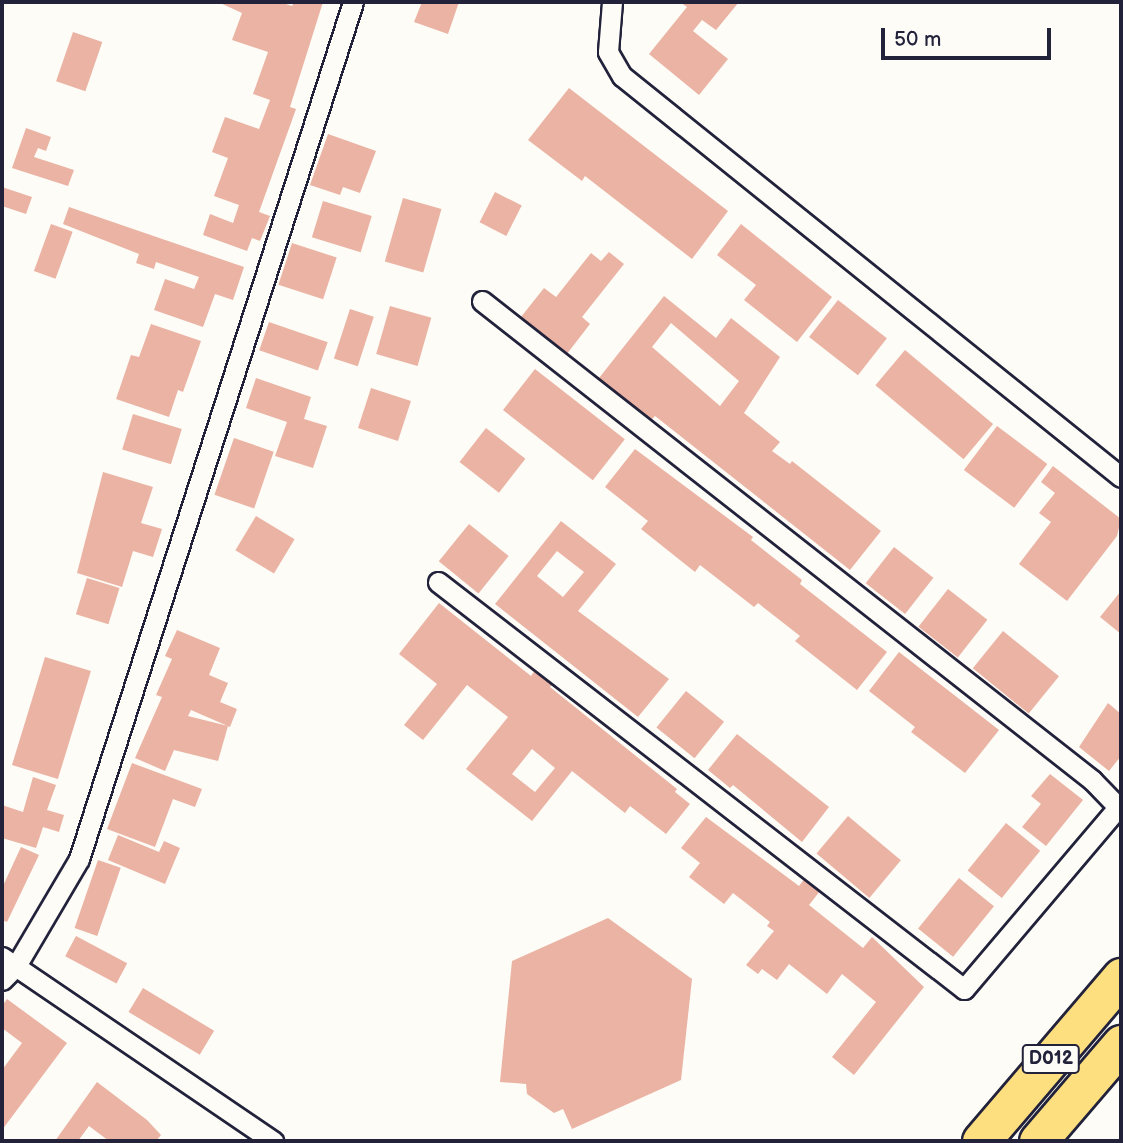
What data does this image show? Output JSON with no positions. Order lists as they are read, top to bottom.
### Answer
{
  "streets": {
    "highway": ["D012"]
  },
  "scale_bar": "50 m"
}
